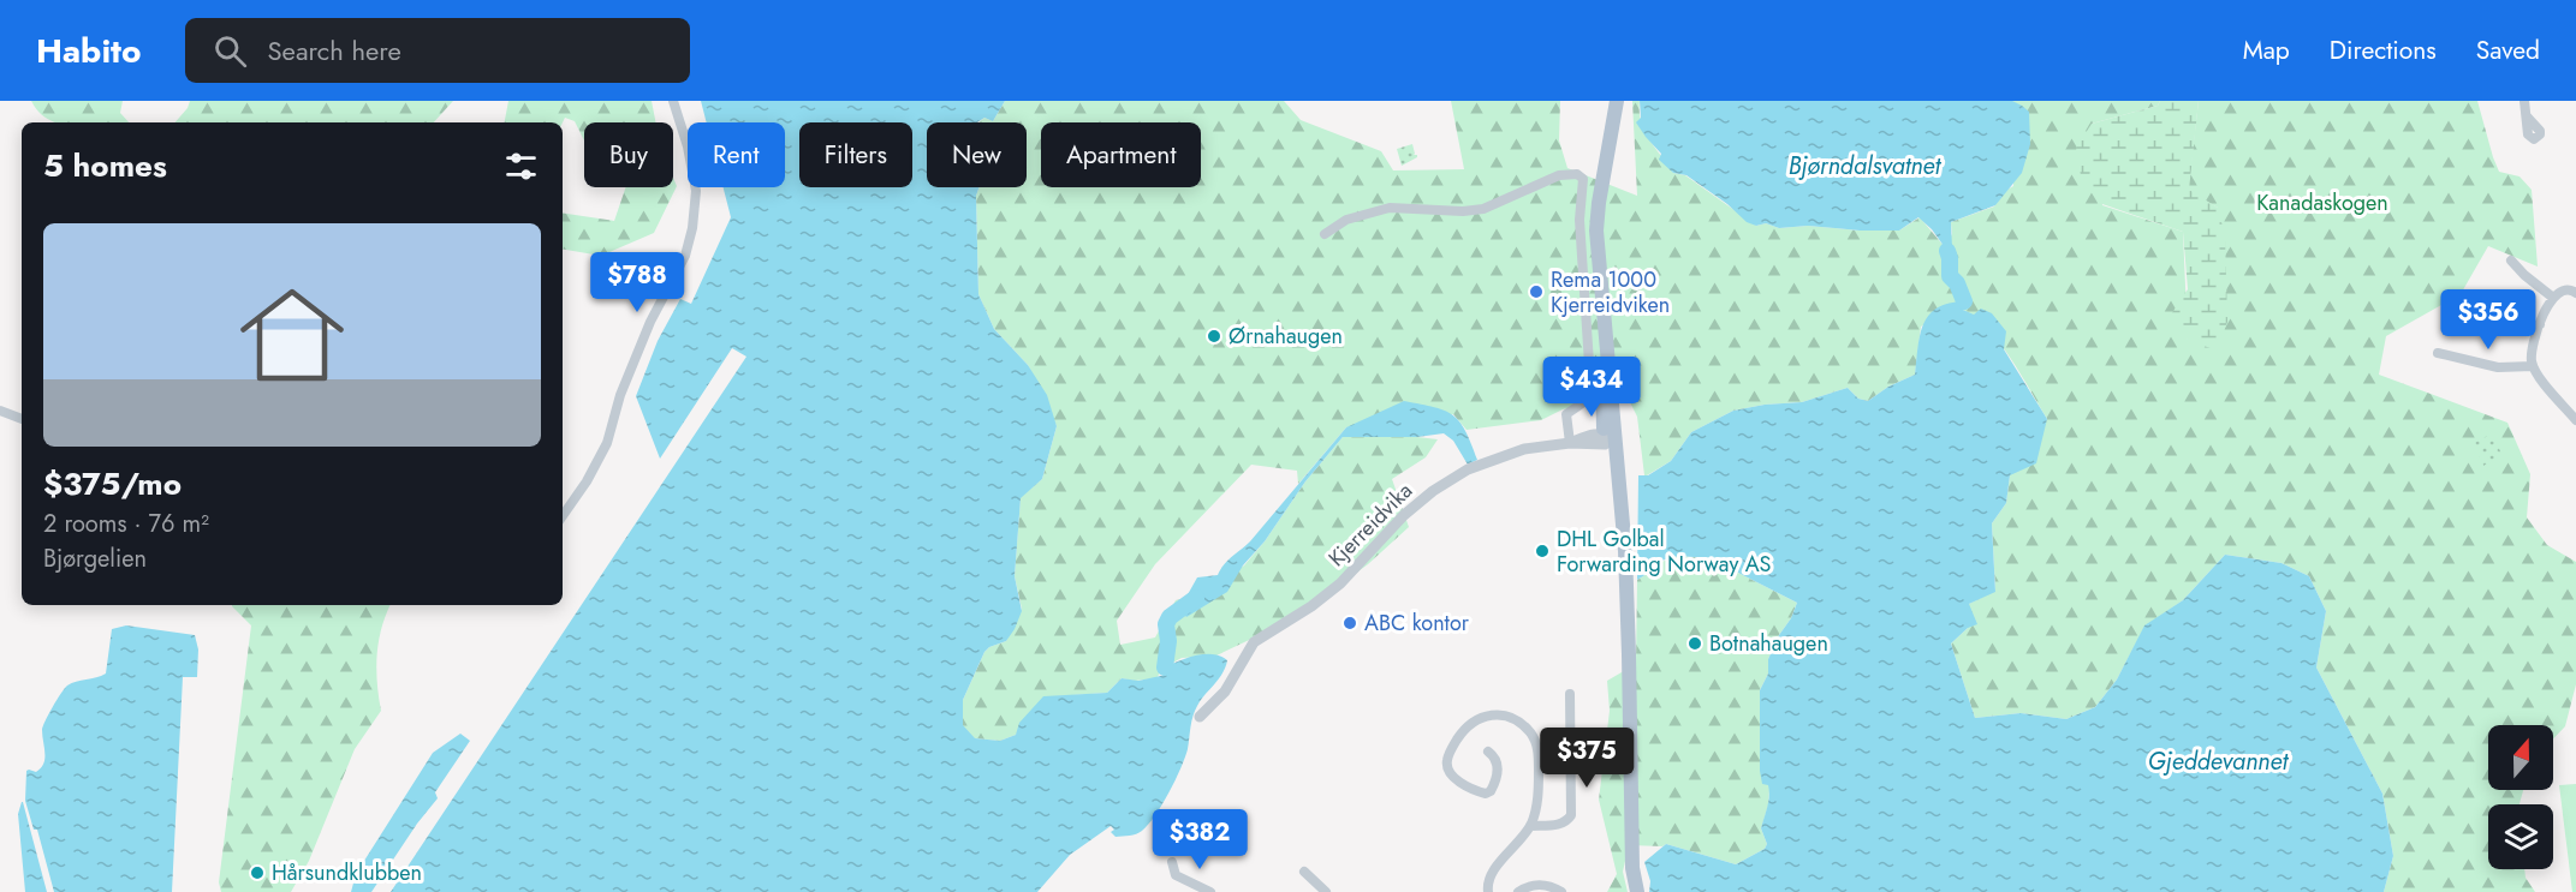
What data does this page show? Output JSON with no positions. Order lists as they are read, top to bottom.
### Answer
{
  "streets": {
    "street": ["Kjerreidvika"]
  },
  "water": ["Bjørndalsvatnet", "Gjeddevannet"],
  "parks": ["Kanadaskogen"],
  "places": [
    "Rema 1000 Kjerreidviken",
    "Ørnahaugen",
    "DHL Golbal Forwarding Norway AS",
    "ABC kontor",
    "Botnahaugen",
    "Hårsundklubben"
  ],
  "north": "top",
  "page": {
    "header": "Habito",
    "search": "Search here",
    "nav": ["Map", "Directions", "Saved"],
    "chip": [
      "Buy",
      "Rent",
      "Filters",
      "New",
      "Apartment"
    ],
    "heading": "5 homes",
    "list": [
      {
        "name": "$375/mo",
        "note": "2 rooms · 76 m² · Bjørgelien"
      }
    ],
    "price": [
      "$788",
      "$356",
      "$434",
      "$375",
      "$382"
    ]
  }
}
